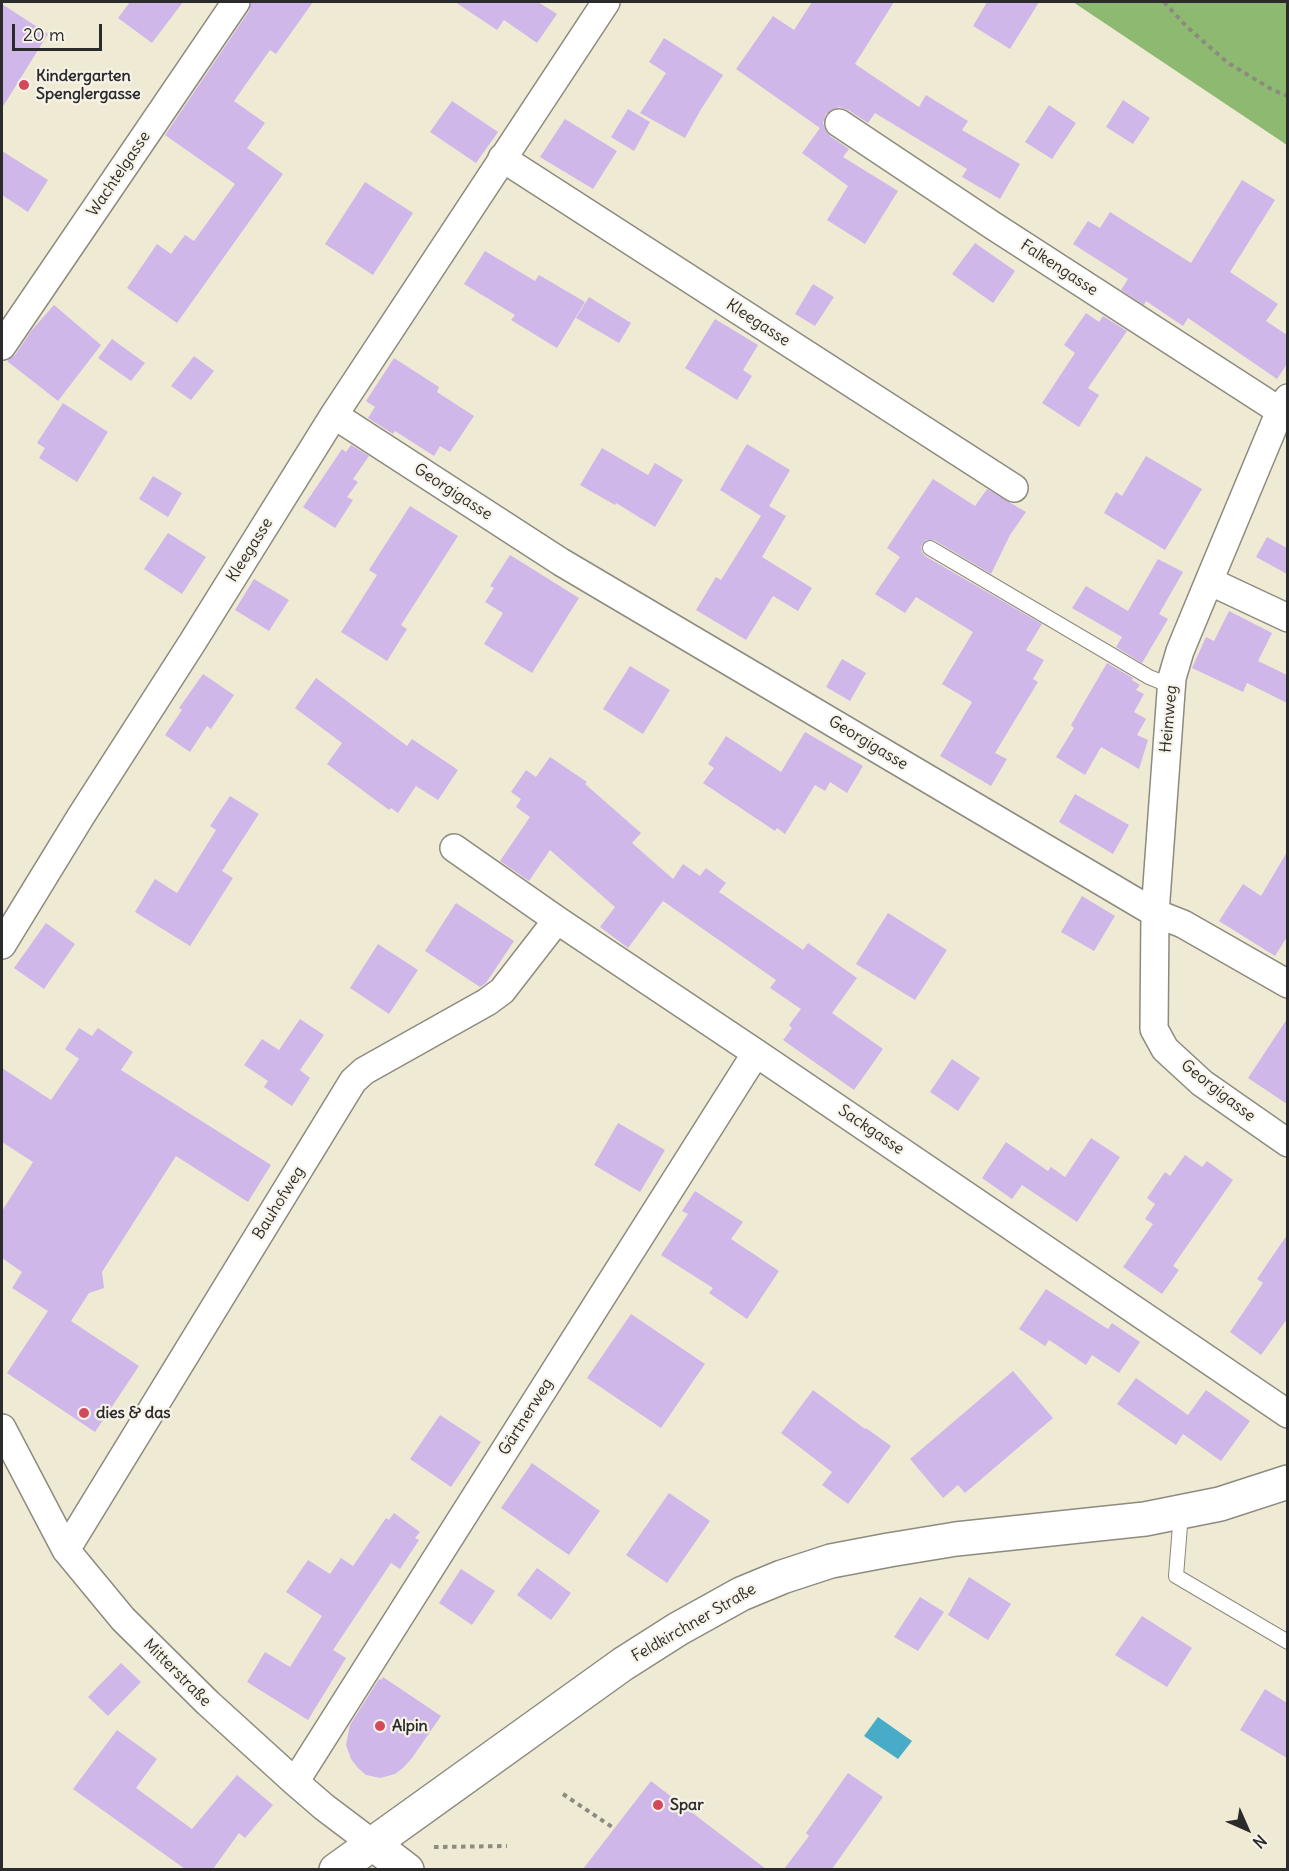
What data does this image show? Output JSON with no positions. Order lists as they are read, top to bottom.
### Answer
{
  "streets": {
    "street": [
      "Wachtelgasse",
      "Falkengasse",
      "Kleegasse",
      "Georgigasse",
      "Heimweg",
      "Sackgasse",
      "Bauhofweg",
      "Gärtnerweg",
      "Feldkirchner Straße",
      "Mitterstraße"
    ]
  },
  "crossings": [
    ["Falkengasse", "Heimweg"],
    ["Kleegasse", "Georgigasse"],
    ["Georgigasse", "Heimweg"],
    ["Sackgasse", "Bauhofweg"],
    ["Sackgasse", "Gärtnerweg"],
    ["Bauhofweg", "Mitterstraße"],
    ["Gärtnerweg", "Mitterstraße"],
    ["Feldkirchner Straße", "Mitterstraße"]
  ],
  "places": [
    "Kindergarten Spenglergasse",
    "dies & das",
    "Alpin",
    "Spar"
  ],
  "scale_bar": "20 m",
  "north": "bottom right"
}
